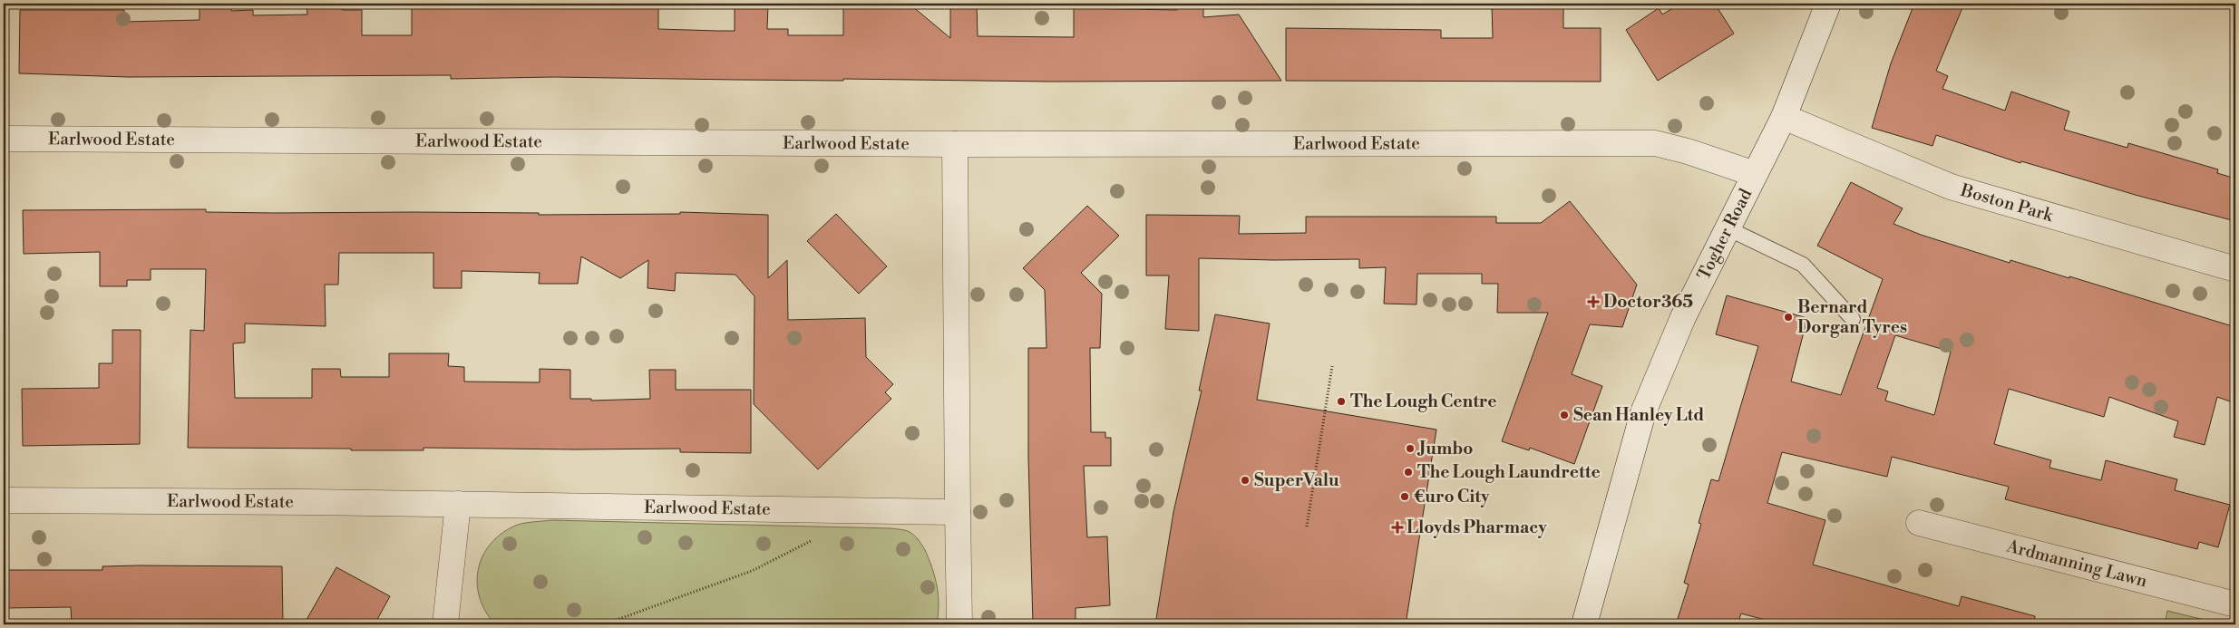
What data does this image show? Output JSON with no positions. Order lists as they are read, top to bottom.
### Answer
{
  "streets": {
    "street": [
      "Earlwood Estate",
      "Boston Park",
      "Togher Road",
      "Ardmanning Lawn"
    ]
  },
  "crossings": [
    ["Earlwood Estate", "Togher Road"],
    ["Boston Park", "Togher Road"]
  ],
  "places": {
    "health": ["Doctor365", "Lloyds Pharmacy"],
    "other": [
      "Bernard Dorgan Tyres",
      "The Lough Centre",
      "Sean Hanley Ltd",
      "Jumbo",
      "The Lough Laundrette",
      "SuperValu",
      "€uro City"
    ]
  }
}
